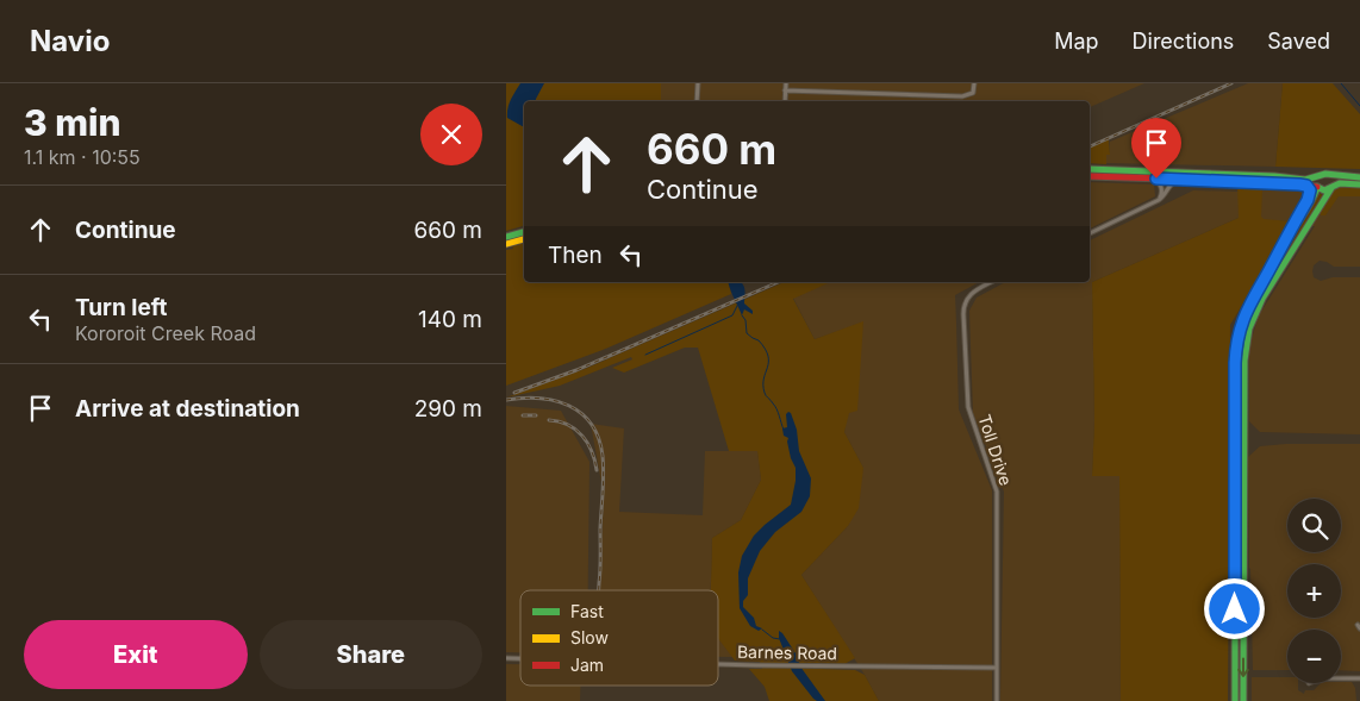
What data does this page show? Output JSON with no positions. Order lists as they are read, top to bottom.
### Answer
{
  "streets": {
    "street": ["Toll Drive", "Barnes Road"]
  },
  "crossings": [
    ["Toll Drive", "Barnes Road"]
  ],
  "legend": ["Fast", "Slow", "Jam"],
  "page": {
    "header": "Navio",
    "nav": ["Map", "Directions", "Saved"],
    "heading": ["3 min", "1.1 km · 10:55"],
    "turn": ["660 m", "Continue"],
    "list": [
      {
        "name": "Continue",
        "value": "660 m"
      },
      {
        "name": "Turn left",
        "note": "Kororoit Creek Road",
        "value": "140 m"
      },
      {
        "name": "Arrive at destination",
        "value": "290 m"
      }
    ],
    "then": "Then",
    "map_buttons": ["+", "−"],
    "buttons": ["Exit", "Share"]
  }
}
